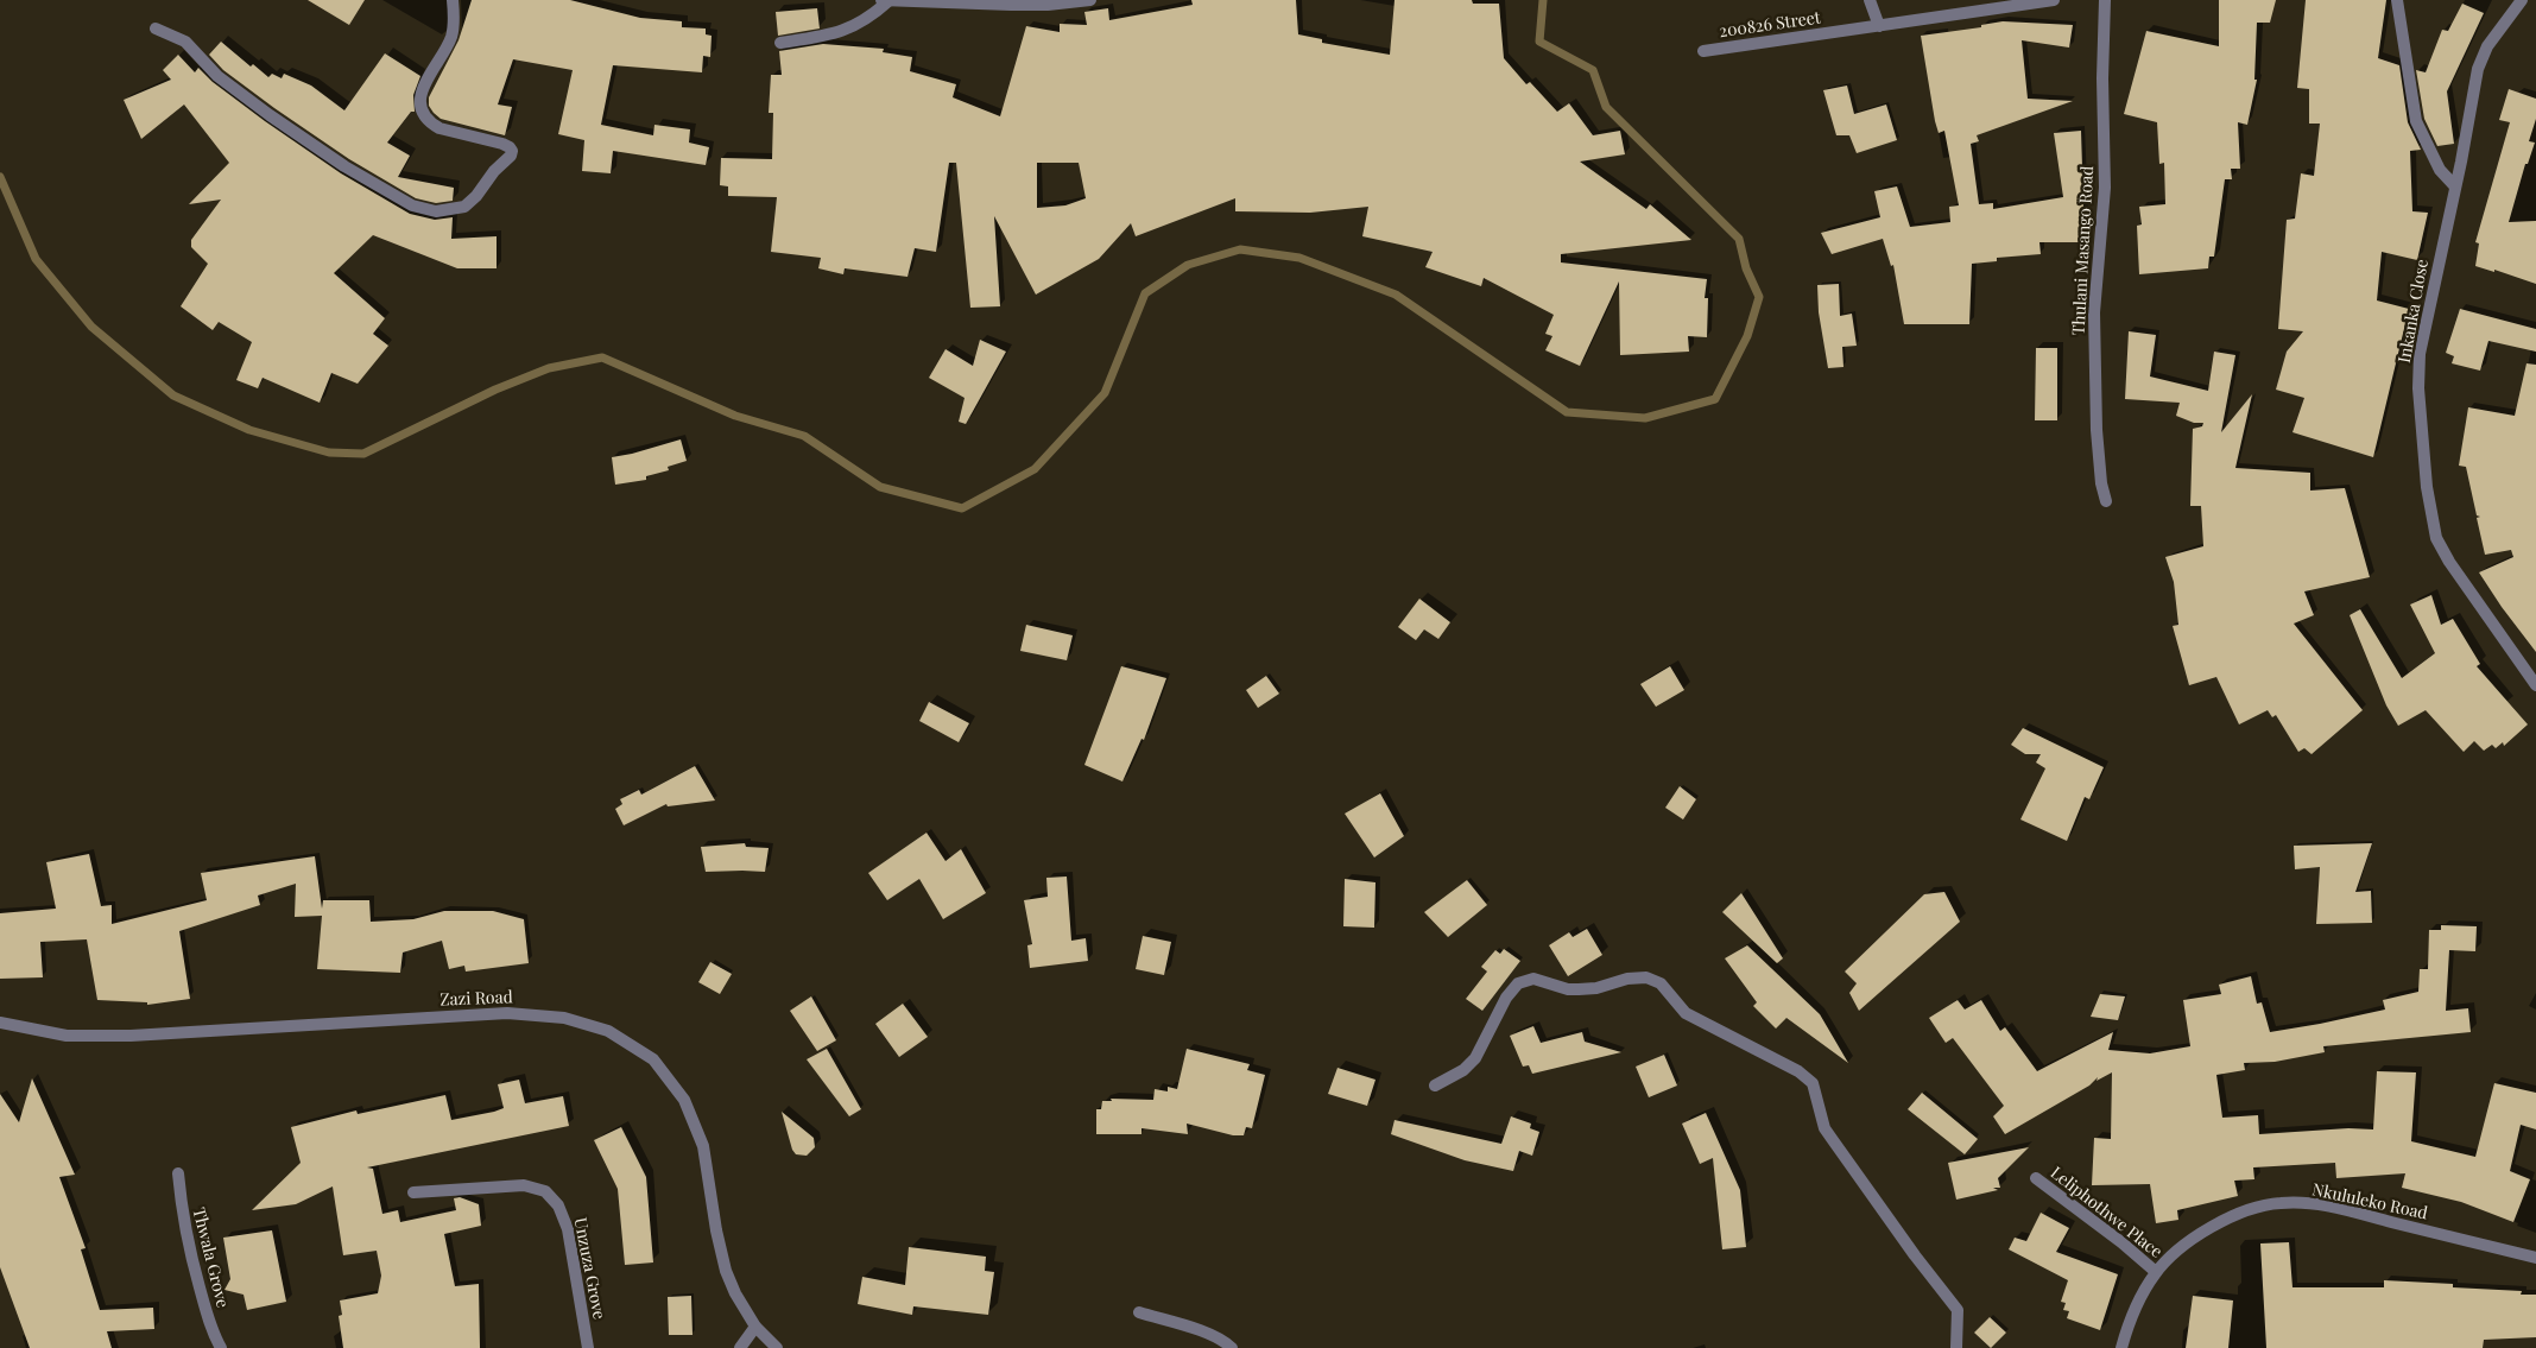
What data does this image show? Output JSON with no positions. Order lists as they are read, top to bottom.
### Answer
{
  "streets": {
    "street": [
      "200826 Street",
      "Thulani Masango Road",
      "Inkanka Close",
      "Zazi Road",
      "Nkululeko Road",
      "Leliphothwe Place",
      "Thwala Grove",
      "Unzuza Grove"
    ]
  },
  "crossings": [
    ["Nkululeko Road", "Leliphothwe Place"]
  ]
}
